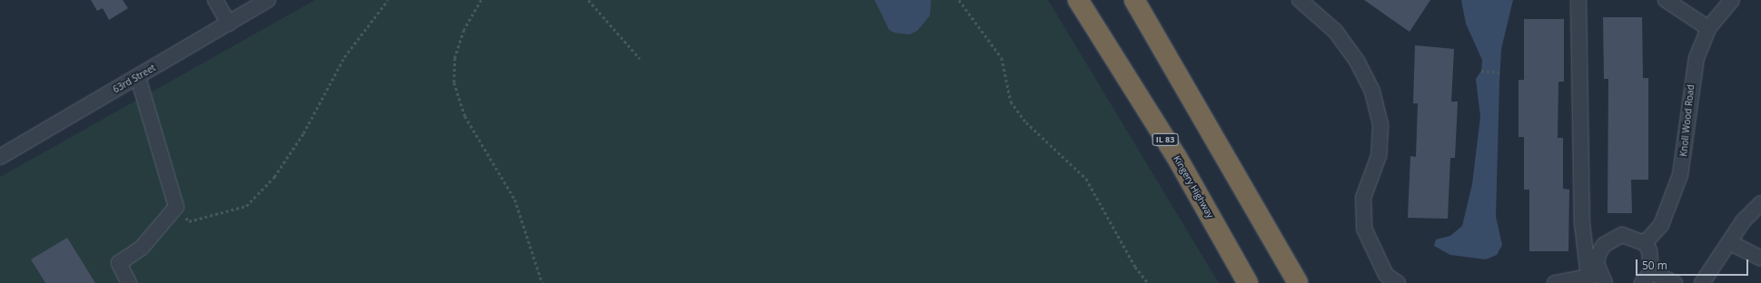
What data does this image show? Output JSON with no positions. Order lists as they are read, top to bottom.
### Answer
{
  "streets": {
    "highway": ["IL 83", "Kingery Highway"],
    "street": ["63rd Street", "Knoll Wood Road"]
  },
  "scale_bar": "50 m"
}
